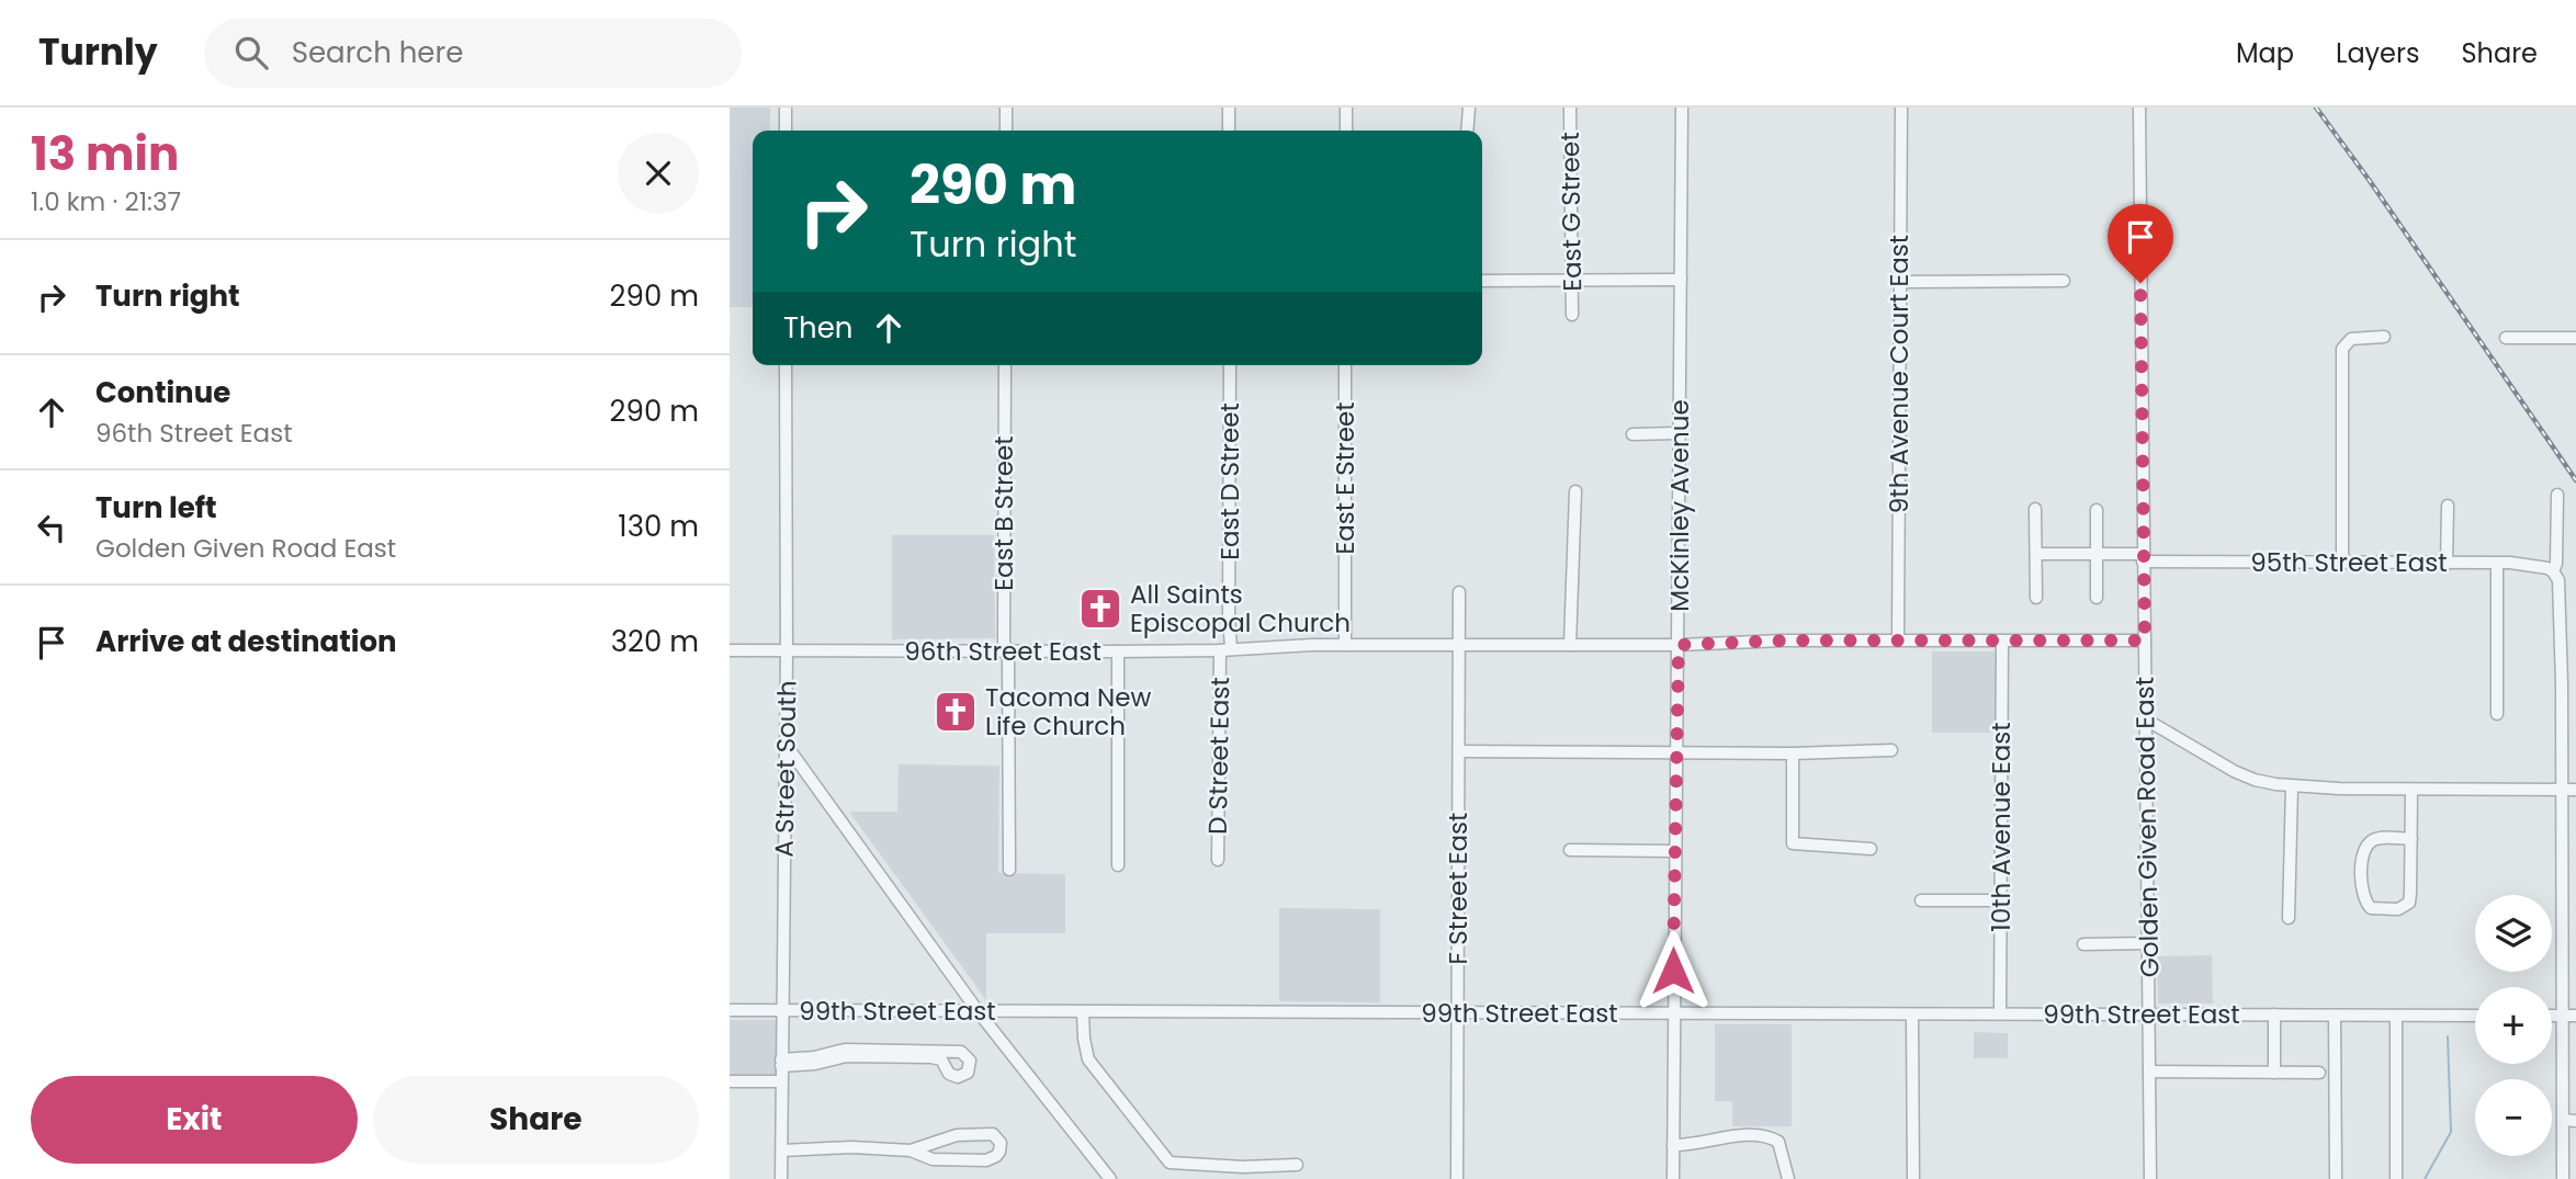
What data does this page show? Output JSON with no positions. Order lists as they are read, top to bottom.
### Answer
{
  "streets": {
    "street": [
      "East G Street",
      "9th Avenue Court East",
      "East E Street",
      "East D Street",
      "McKinley Avenue",
      "East B Street",
      "95th Street East",
      "96th Street East",
      "D Street East",
      "A Street South",
      "10th Avenue East",
      "Golden Given Road East",
      "F Street East",
      "99th Street East"
    ]
  },
  "crossings": [
    ["9th Avenue Court East", "96th Street East"],
    ["East E Street", "96th Street East"],
    ["East D Street", "96th Street East"],
    ["East D Street", "D Street East"],
    ["McKinley Avenue", "96th Street East"],
    ["McKinley Avenue", "99th Street East"],
    ["East B Street", "96th Street East"],
    ["95th Street East", "Golden Given Road East"],
    ["96th Street East", "D Street East"],
    ["96th Street East", "A Street South"],
    ["96th Street East", "10th Avenue East"],
    ["96th Street East", "F Street East"],
    ["A Street South", "99th Street East"],
    ["10th Avenue East", "99th Street East"],
    ["Golden Given Road East", "99th Street East"],
    ["F Street East", "99th Street East"]
  ],
  "places": {
    "church": ["All Saints Episcopal Church", "Tacoma New Life Church"]
  },
  "page": {
    "header": "Turnly",
    "search": "Search here",
    "nav": ["Map", "Layers", "Share"],
    "heading": ["13 min", "1.0 km · 21:37"],
    "turn": ["290 m", "Turn right"],
    "list": [
      {
        "name": "Turn right",
        "value": "290 m"
      },
      {
        "name": "Continue",
        "note": "96th Street East",
        "value": "290 m"
      },
      {
        "name": "Turn left",
        "note": "Golden Given Road East",
        "value": "130 m"
      },
      {
        "name": "Arrive at destination",
        "value": "320 m"
      }
    ],
    "then": "Then",
    "map_buttons": ["+", "−"],
    "buttons": ["Exit", "Share"]
  }
}
